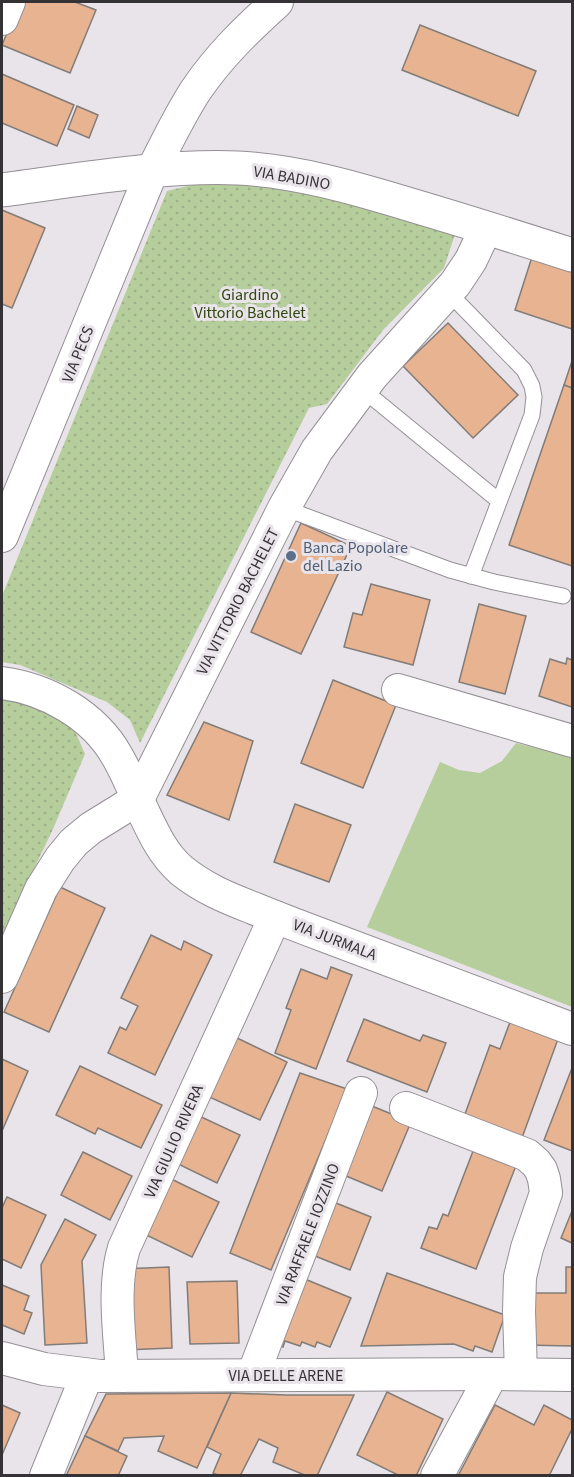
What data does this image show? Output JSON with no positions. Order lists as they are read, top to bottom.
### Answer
{
  "streets": {
    "street": [
      "VIA BADINO",
      "VIA PECS",
      "VIA VITTORIO BACHELET",
      "VIA JURMALA",
      "VIA GIULIO RIVERA",
      "VIA RAFFAELE IOZZINO",
      "VIA DELLE ARENE"
    ]
  },
  "crossings": [
    ["VIA BADINO", "VIA PECS"],
    ["VIA BADINO", "VIA VITTORIO BACHELET"],
    ["VIA VITTORIO BACHELET", "VIA JURMALA"],
    ["VIA JURMALA", "VIA GIULIO RIVERA"],
    ["VIA GIULIO RIVERA", "VIA DELLE ARENE"],
    ["VIA RAFFAELE IOZZINO", "VIA DELLE ARENE"]
  ],
  "parks": ["Giardino Vittorio Bachelet"],
  "places": ["Banca Popolare del Lazio"]
}
